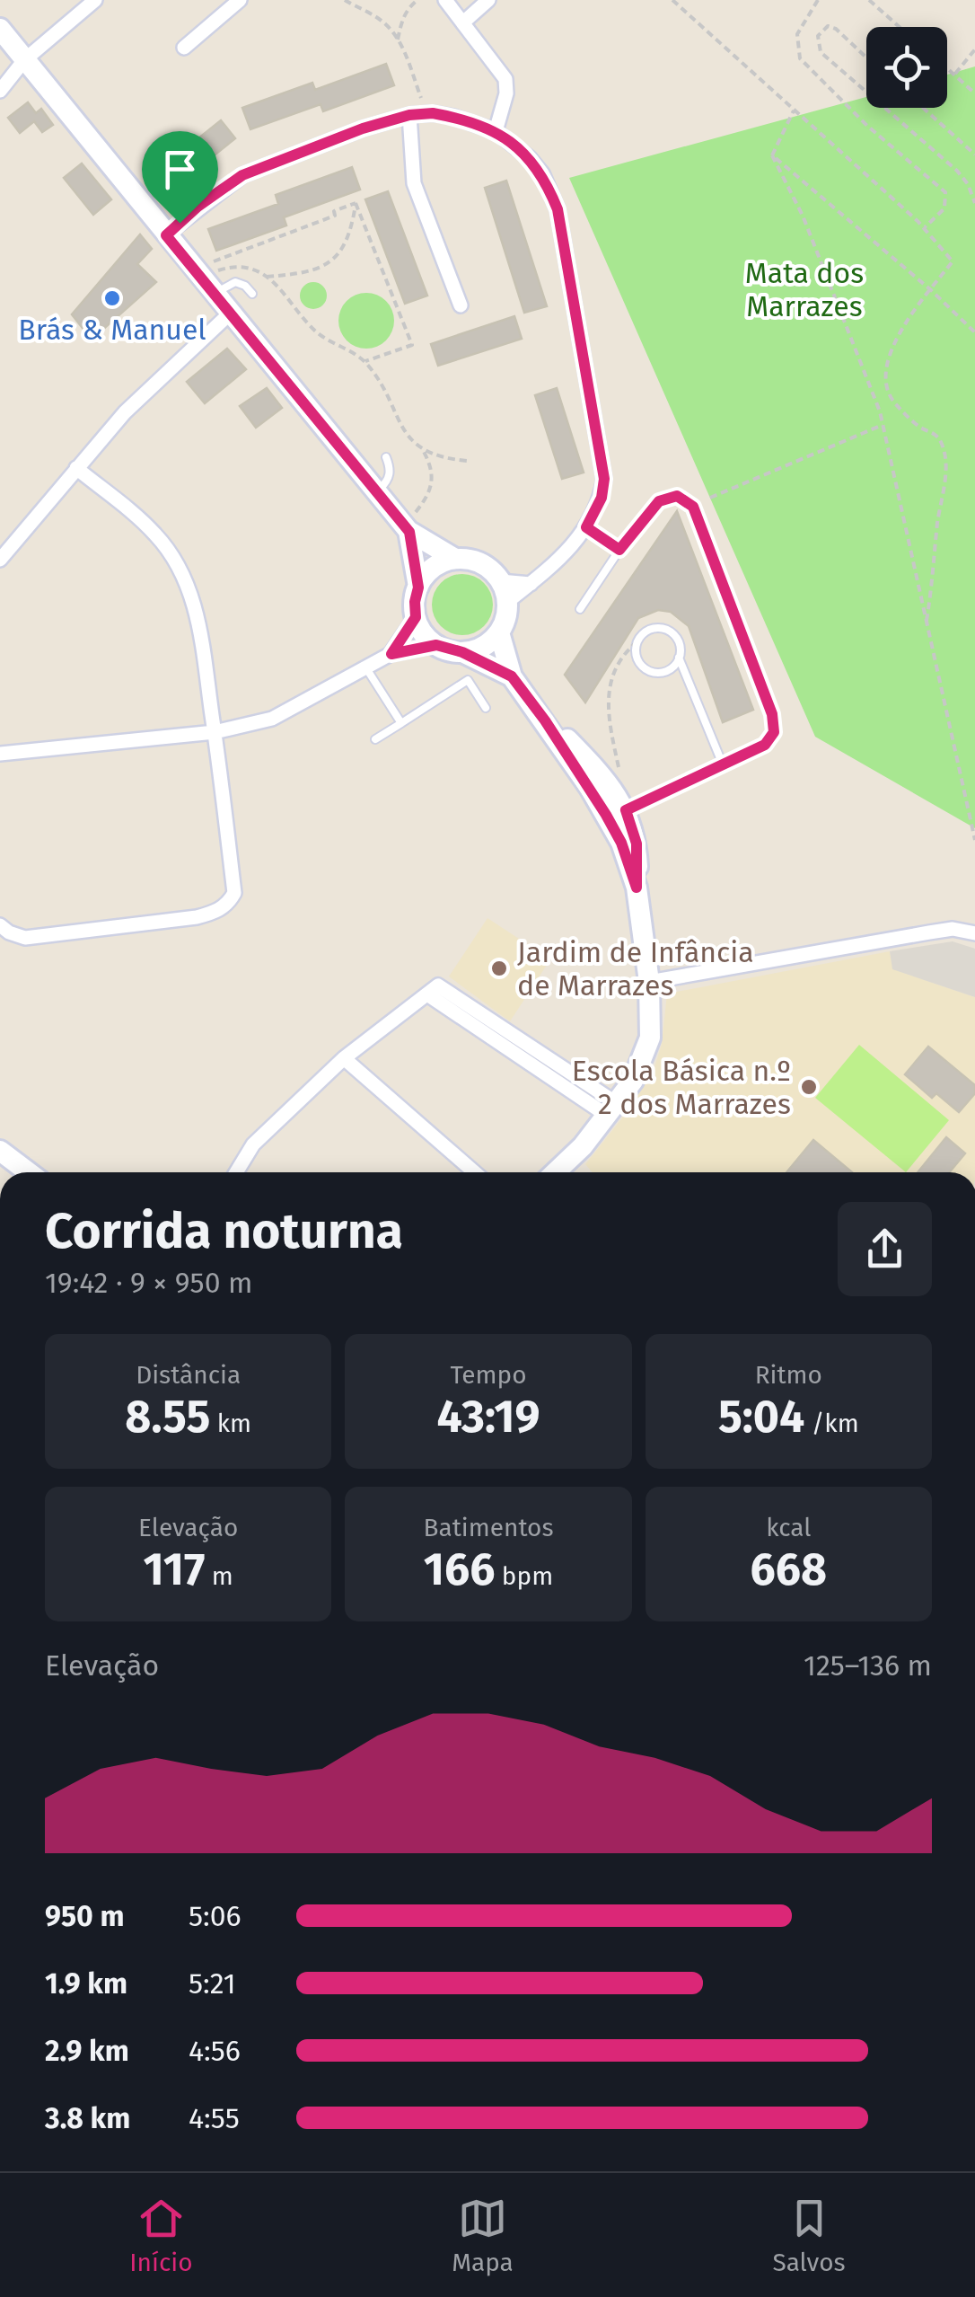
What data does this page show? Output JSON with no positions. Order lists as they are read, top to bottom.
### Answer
{
  "parks": ["Mata dos Marrazes"],
  "places": ["Brás & Manuel", "Jardim de Infância de Marrazes", "Escola Básica n.º 2 dos Marrazes"],
  "page": {
    "heading": ["Corrida noturna", "19:42 · 9 × 950 m"],
    "stats": [
      ["Distância", "8.55 km"],
      ["Tempo", "43:19"],
      ["Ritmo", "5:04 /km"],
      ["Elevação", "117 m"],
      ["Batimentos", "166 bpm"],
      ["kcal", "668"]
    ],
    "chart": ["Elevação", "125–136 m"],
    "list": [
      {
        "name": "950 m",
        "note": "5:06"
      },
      {
        "name": "1.9 km",
        "note": "5:21"
      },
      {
        "name": "2.9 km",
        "note": "4:56"
      },
      {
        "name": "3.8 km",
        "note": "4:55"
      }
    ],
    "tabs": ["Início", "Mapa", "Salvos"]
  }
}
